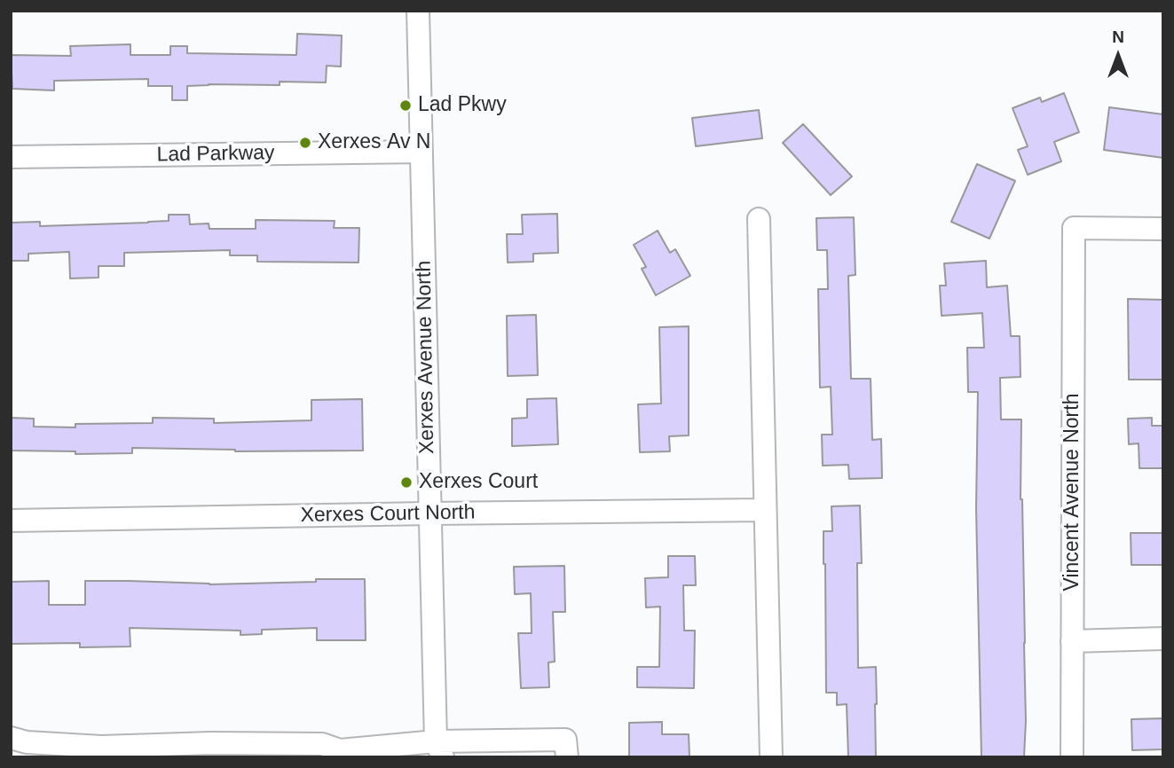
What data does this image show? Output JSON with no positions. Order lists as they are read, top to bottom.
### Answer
{
  "streets": {
    "street": [
      "Lad Parkway",
      "Xerxes Avenue North",
      "Vincent Avenue North",
      "Xerxes Court North"
    ]
  },
  "crossings": [
    ["Lad Parkway", "Xerxes Avenue North"],
    ["Xerxes Avenue North", "Xerxes Court North"]
  ],
  "places": ["Lad Pkwy", "Xerxes Av N", "Xerxes Court"],
  "north": "top"
}
